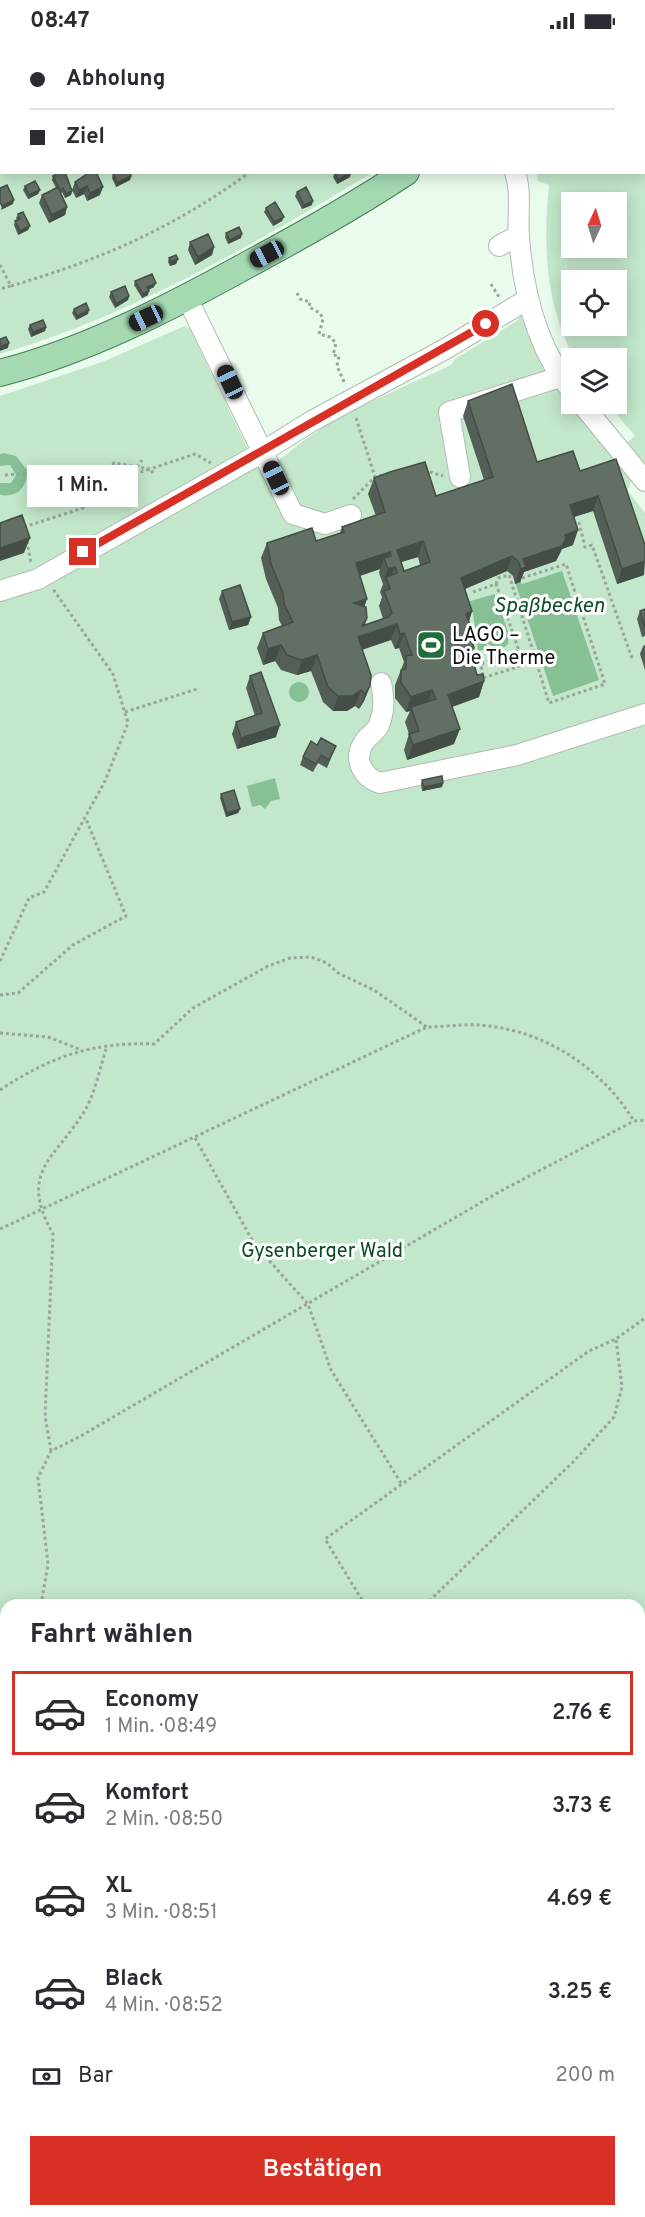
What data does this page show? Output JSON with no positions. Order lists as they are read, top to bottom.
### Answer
{
  "water": ["Spaßbecken"],
  "parks": ["Gysenberger Wald"],
  "places": {
    "sports": ["LAGO – Die Therme"]
  },
  "north": "top",
  "page": {
    "status": "08:47",
    "banner": ["Abholung", "Ziel"],
    "bubble": "1 Min.",
    "heading": "Fahrt wählen",
    "list": [
      {
        "name": "Economy",
        "note": "1 Min. · 08:49",
        "value": "2.76 €"
      },
      {
        "name": "Komfort",
        "note": "2 Min. · 08:50",
        "value": "3.73 €"
      },
      {
        "name": "XL",
        "note": "3 Min. · 08:51",
        "value": "4.69 €"
      },
      {
        "name": "Black",
        "note": "4 Min. · 08:52",
        "value": "3.25 €"
      }
    ],
    "pay": ["Bar", "200 m"],
    "buttons": "Bestätigen"
  }
}
